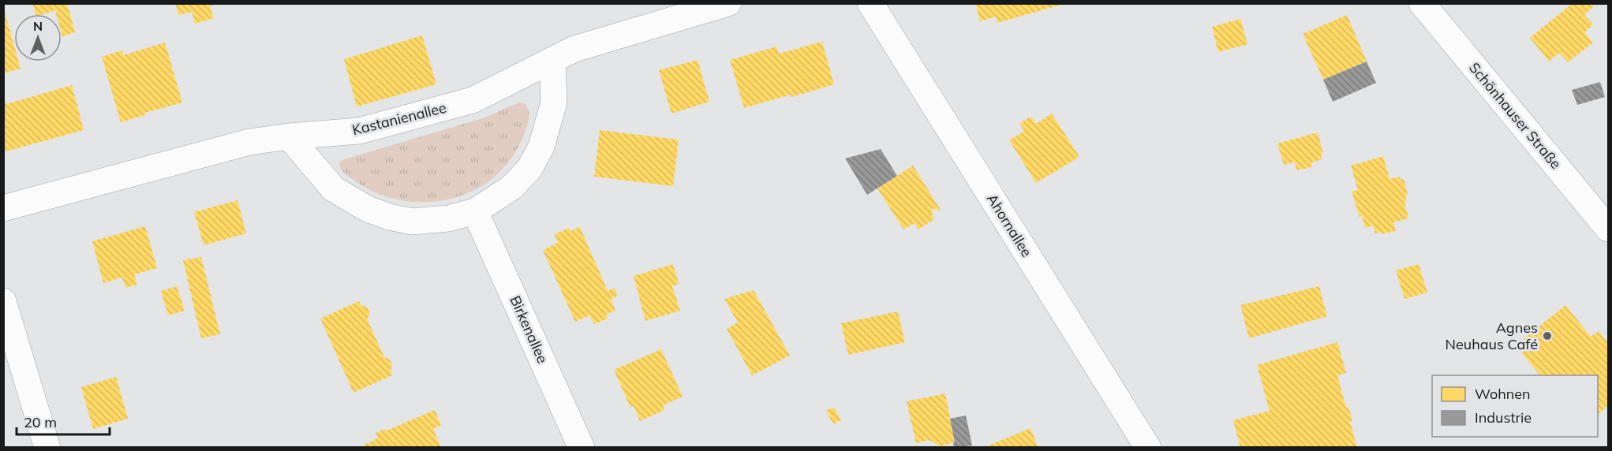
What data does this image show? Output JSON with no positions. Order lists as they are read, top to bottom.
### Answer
{
  "streets": {
    "street": [
      "Schönhauser Straße",
      "Kastanienallee",
      "Ahornallee",
      "Birkenallee"
    ]
  },
  "places": ["Agnes Neuhaus Café"],
  "legend": ["Wohnen", "Industrie"],
  "scale_bar": "20 m",
  "north": "top"
}
